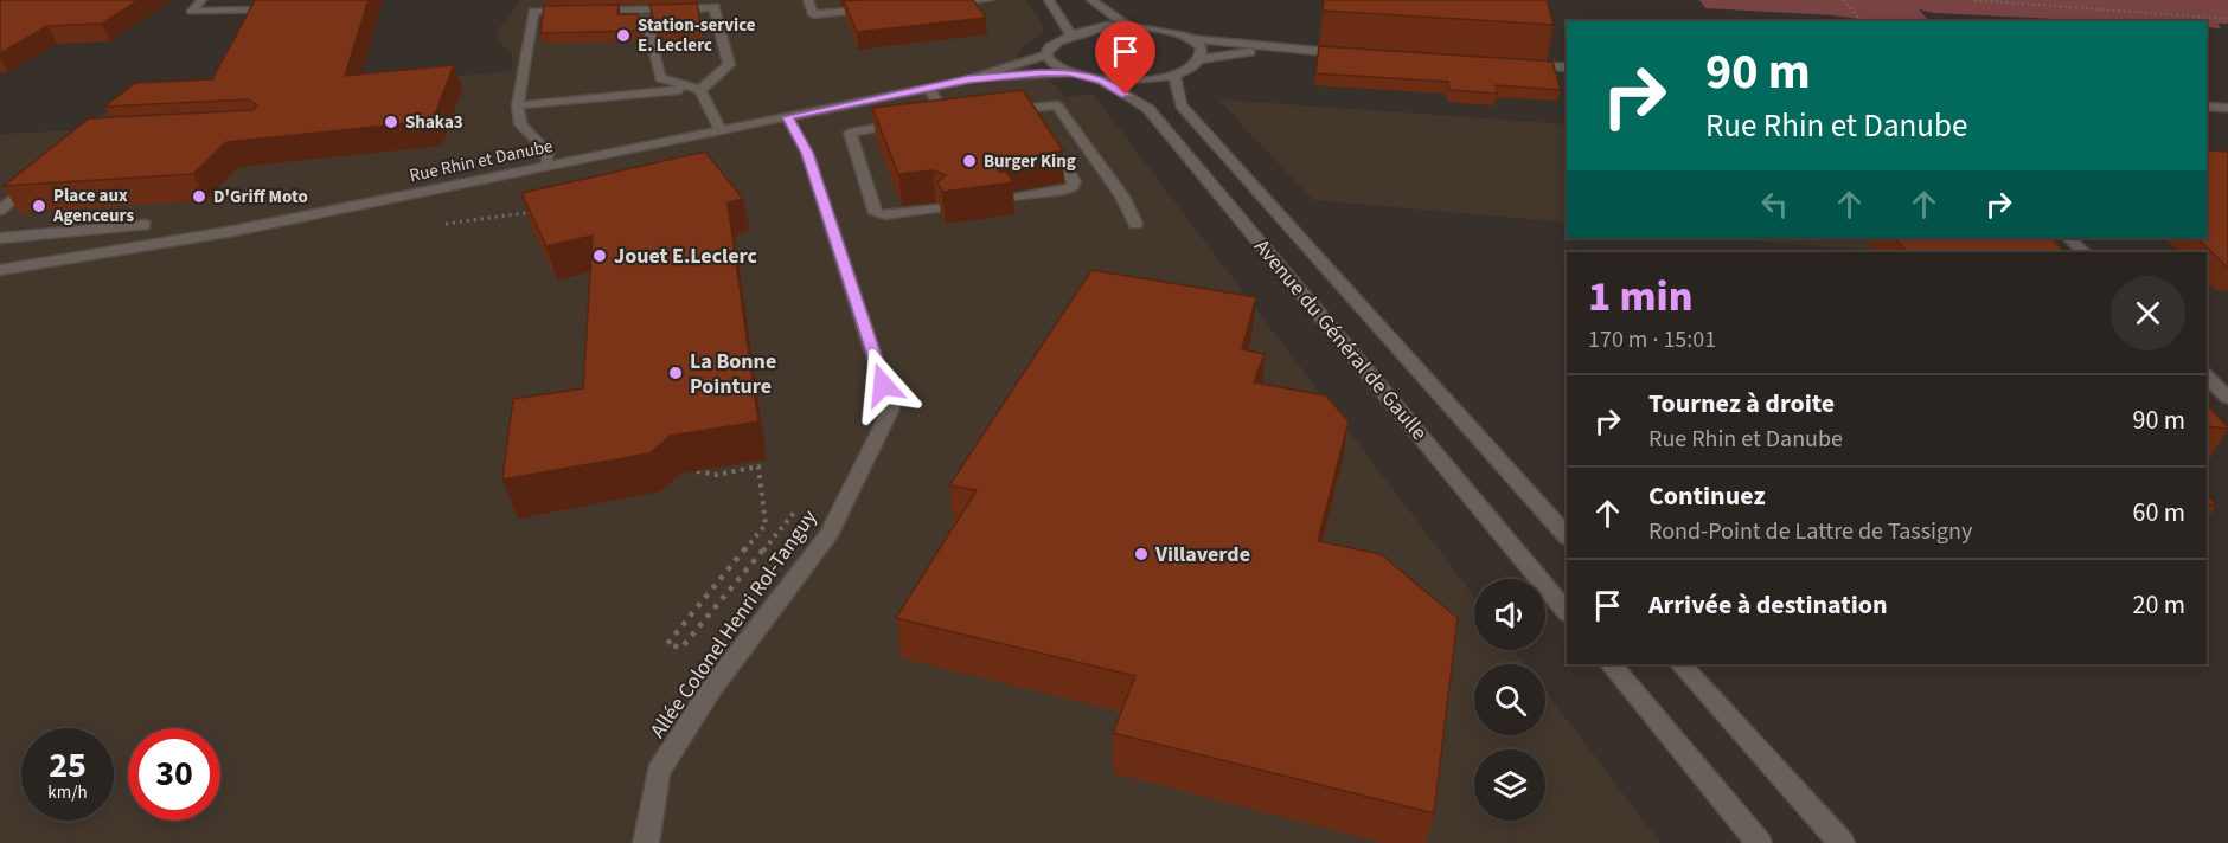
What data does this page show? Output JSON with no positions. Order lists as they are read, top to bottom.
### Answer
{
  "streets": {
    "main road": ["Rue Rhin et Danube", "Avenue du Général de Gaulle", "Allée Colonel Henri Rol-Tanguy"]
  },
  "crossings": [
    ["Rue Rhin et Danube", "Allée Colonel Henri Rol-Tanguy"]
  ],
  "places": [
    "Station-service E. Leclerc",
    "Shaka3",
    "Burger King",
    "D'Griff Moto",
    "Place aux Agenceurs",
    "Jouet E.Leclerc",
    "La Bonne Pointure",
    "Villaverde"
  ],
  "page": {
    "turn": ["90 m", "Rue Rhin et Danube"],
    "heading": ["1 min", "170 m · 15:01"],
    "list": [
      {
        "name": "Tournez à droite",
        "note": "Rue Rhin et Danube",
        "value": "90 m"
      },
      {
        "name": "Continuez",
        "note": "Rond-Point de Lattre de Tassigny",
        "value": "60 m"
      },
      {
        "name": "Arrivée à destination",
        "value": "20 m"
      }
    ],
    "speed": "25 km/h",
    "limit": "30"
  }
}
